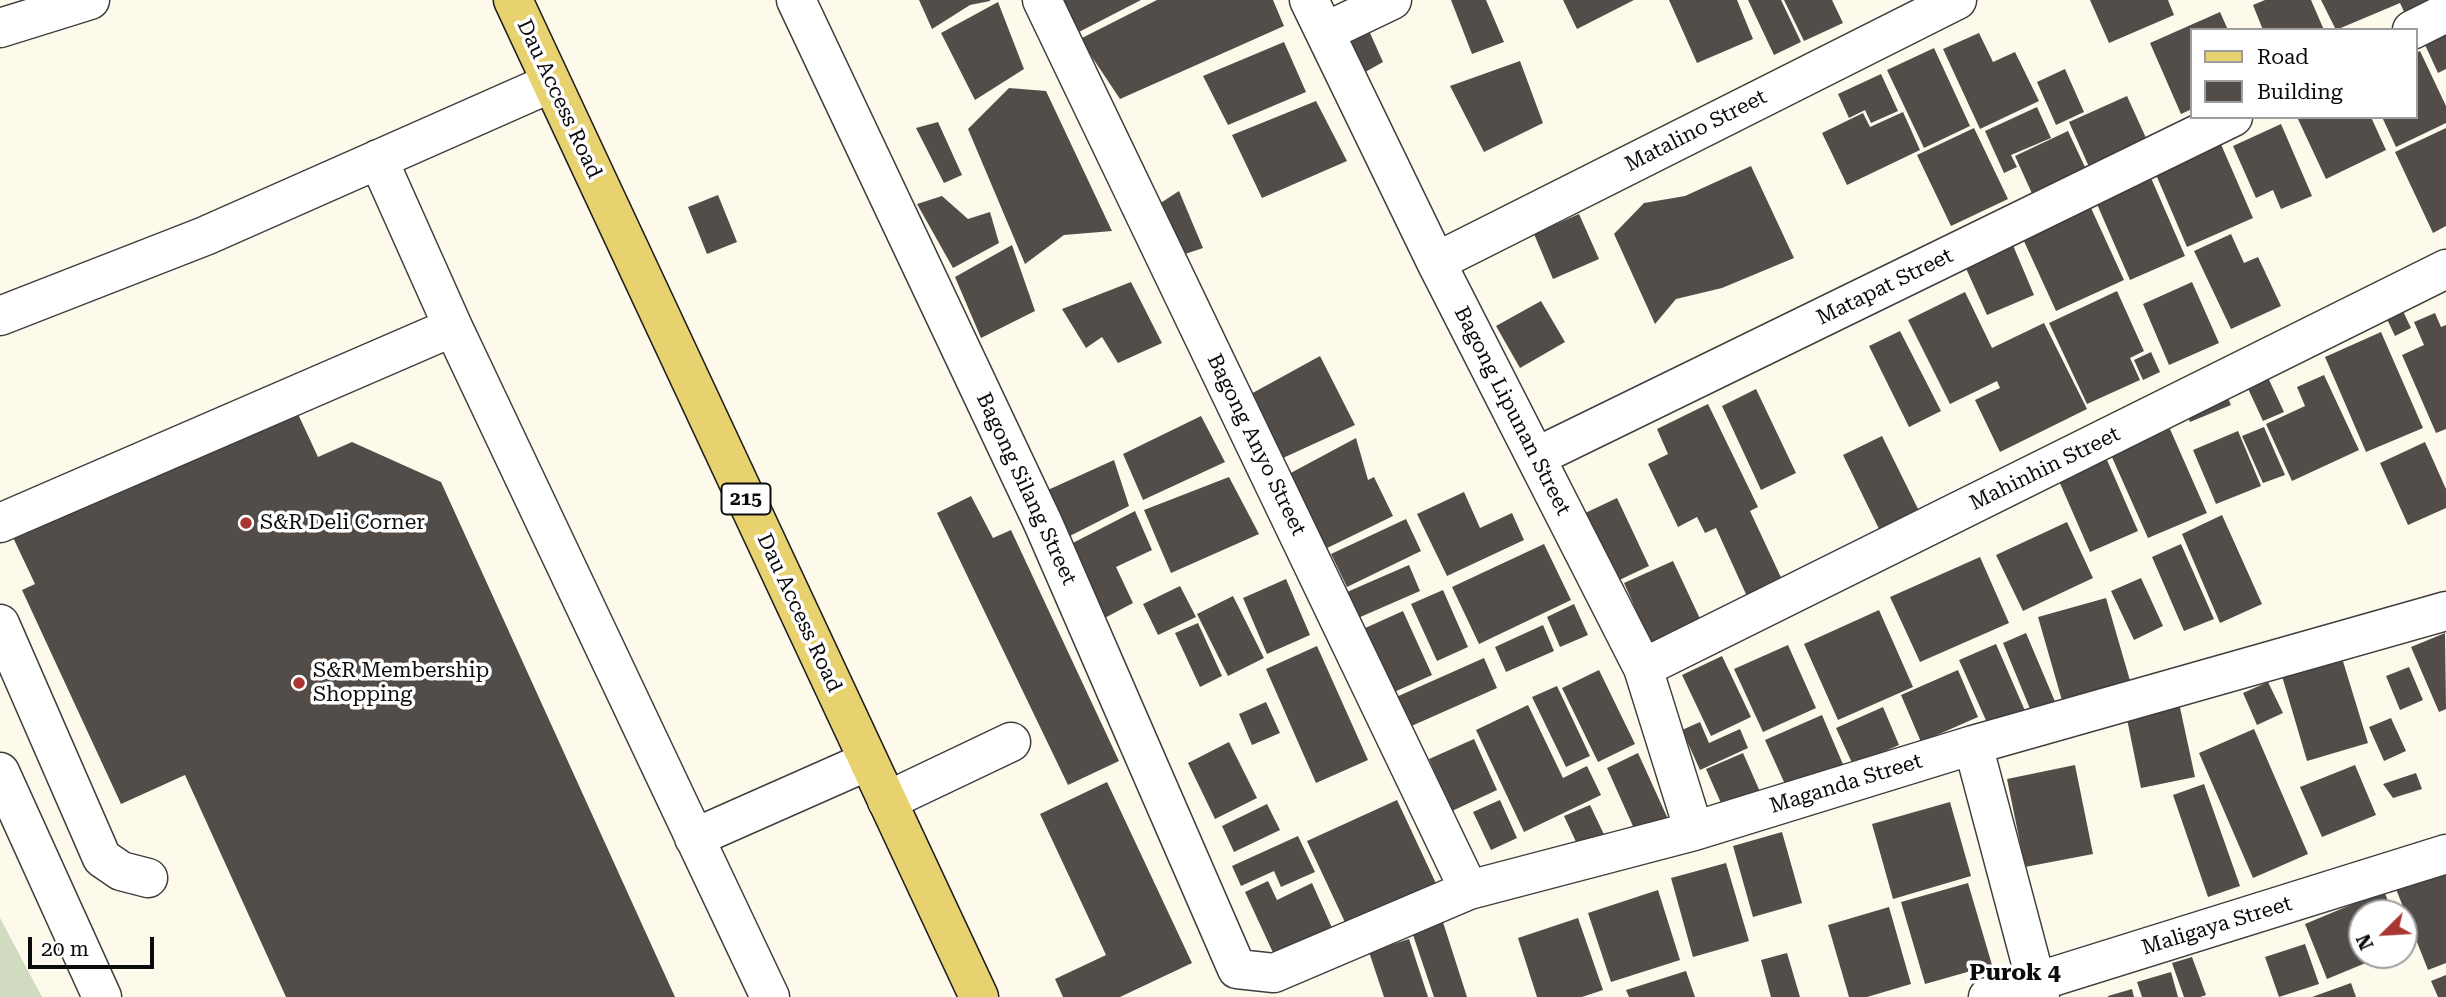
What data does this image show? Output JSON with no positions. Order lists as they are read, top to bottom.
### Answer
{
  "streets": {
    "main road": ["Dau Access Road", "215"],
    "street": [
      "Matalino Street",
      "Matapat Street",
      "Bagong Lipunan Street",
      "Bagong Anyo Street",
      "Mahinhin Street",
      "Bagong Silang Street",
      "Maganda Street",
      "Maligaya Street"
    ]
  },
  "crossings": [
    ["Matalino Street", "Bagong Lipunan Street"],
    ["Matapat Street", "Bagong Lipunan Street"],
    ["Bagong Lipunan Street", "Mahinhin Street"],
    ["Bagong Lipunan Street", "Maganda Street"],
    ["Bagong Anyo Street", "Maganda Street"],
    ["Bagong Silang Street", "Maganda Street"]
  ],
  "districts": ["Purok 4"],
  "places": ["S&R Deli Corner", "S&R Membership Shopping"],
  "legend": ["Road", "Building"],
  "scale_bar": "20 m",
  "north": "bottom left"
}
